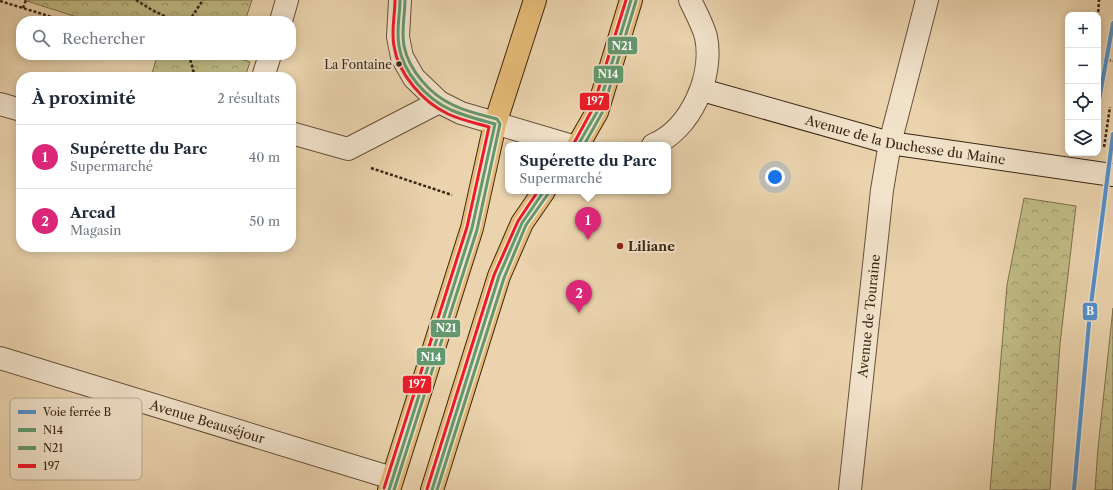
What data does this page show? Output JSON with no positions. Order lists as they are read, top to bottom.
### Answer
{
  "streets": {
    "street": ["Avenue de la Duchesse du Maine", "Avenue de Touraine", "Avenue Beauséjour"]
  },
  "crossings": [
    ["Avenue de la Duchesse du Maine", "Avenue de Touraine"]
  ],
  "places": ["La Fontaine", "Liliane"],
  "lines": [
    "transit line N14",
    "transit line N21",
    "transit line 197",
    "rail line B"
  ],
  "legend": [
    "Voie ferrée B",
    "N14",
    "N21",
    "197"
  ],
  "page": {
    "map_buttons": ["+", "−"],
    "search": "Rechercher",
    "heading": ["À proximité", "2 résultats"],
    "list": [
      {
        "mark": "1",
        "name": "Supérette du Parc",
        "note": "Supermarché",
        "value": "40 m"
      },
      {
        "mark": "2",
        "name": "Arcad",
        "note": "Magasin",
        "value": "50 m"
      }
    ],
    "popup": ["Supérette du Parc", "Supermarché"],
    "pins": ["1", "2"]
  }
}
